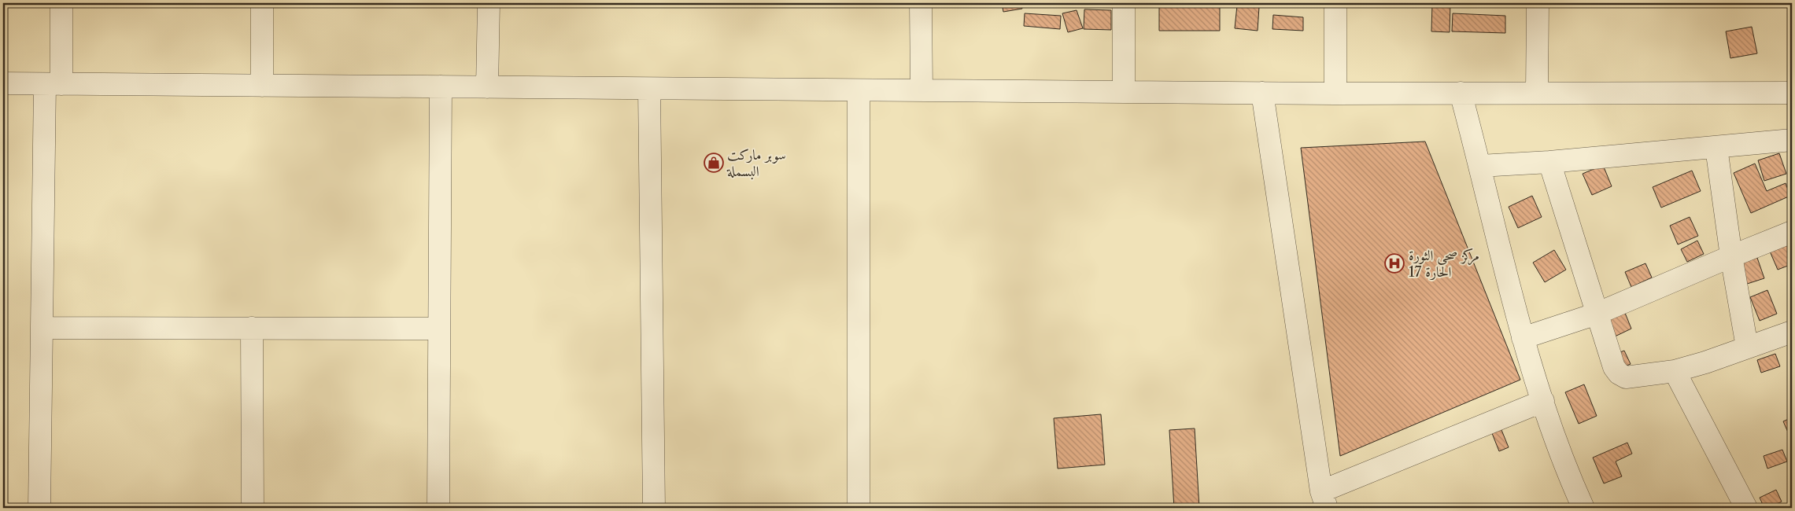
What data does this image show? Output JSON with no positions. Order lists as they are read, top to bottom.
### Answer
{
  "places": {
    "shop": ["سوبر ماركت البسملة"],
    "hospital": ["مركز صحي الثورة الحارة 17"]
  }
}
